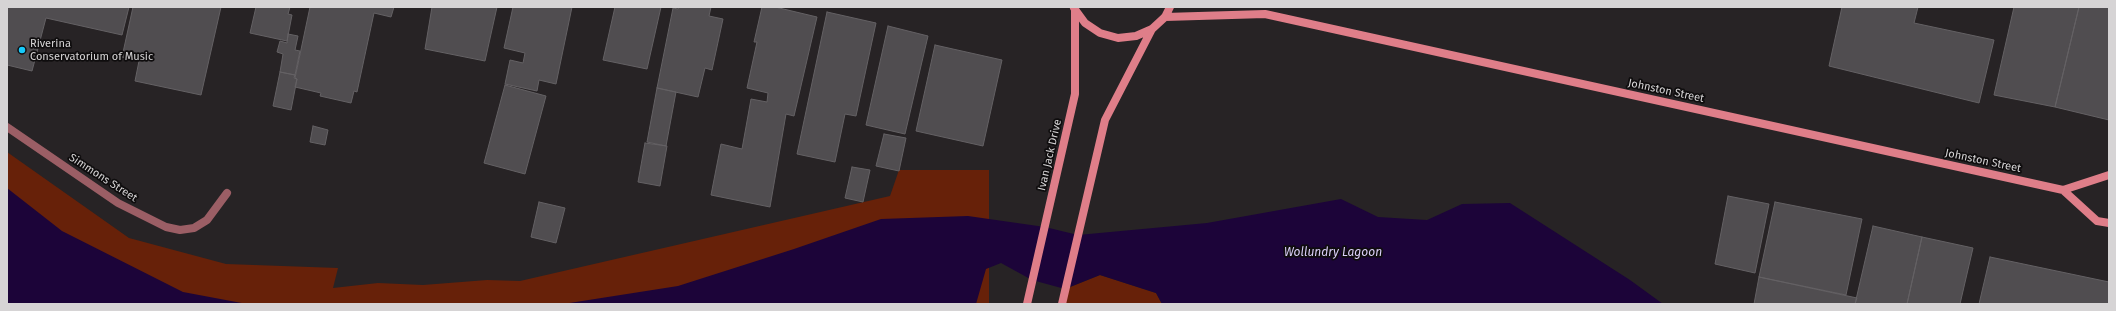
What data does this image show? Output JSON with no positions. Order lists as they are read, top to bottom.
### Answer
{
  "streets": {
    "street": ["Johnston Street", "Ivan Jack Drive"],
    "lane": ["Simmons Street"]
  },
  "water": ["Wollundry Lagoon"],
  "places": ["Riverina Conservatorium of Music"]
}
